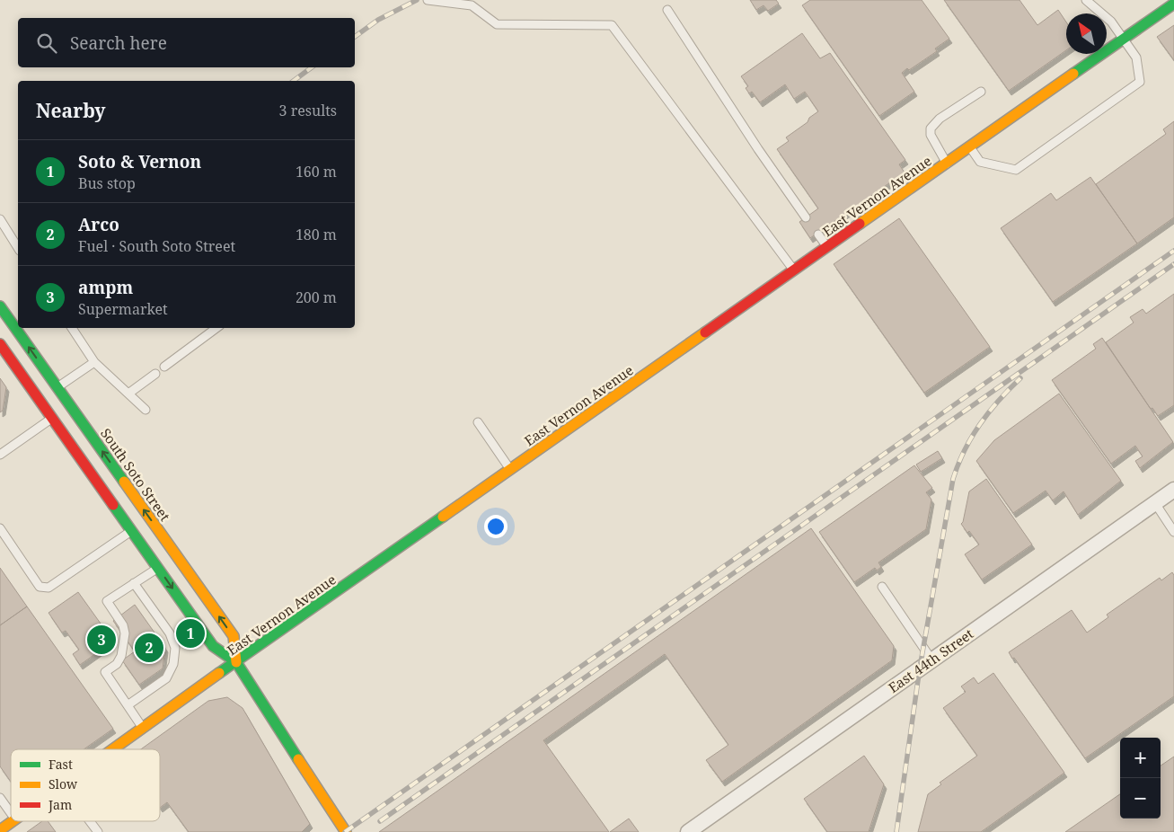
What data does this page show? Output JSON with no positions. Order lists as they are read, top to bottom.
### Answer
{
  "streets": {
    "street": ["East Vernon Avenue", "South Soto Street", "East 44th Street"]
  },
  "crossings": [
    ["East Vernon Avenue", "South Soto Street"]
  ],
  "legend": ["Fast", "Slow", "Jam"],
  "north": "top left",
  "page": {
    "search": "Search here",
    "heading": ["Nearby", "3 results"],
    "list": [
      {
        "mark": "1",
        "name": "Soto & Vernon",
        "note": "Bus stop",
        "value": "160 m"
      },
      {
        "mark": "2",
        "name": "Arco",
        "note": "Fuel · South Soto Street",
        "value": "180 m"
      },
      {
        "mark": "3",
        "name": "ampm",
        "note": "Supermarket",
        "value": "200 m"
      }
    ],
    "pins": ["1", "3", "2"],
    "map_buttons": ["+", "−"]
  }
}
